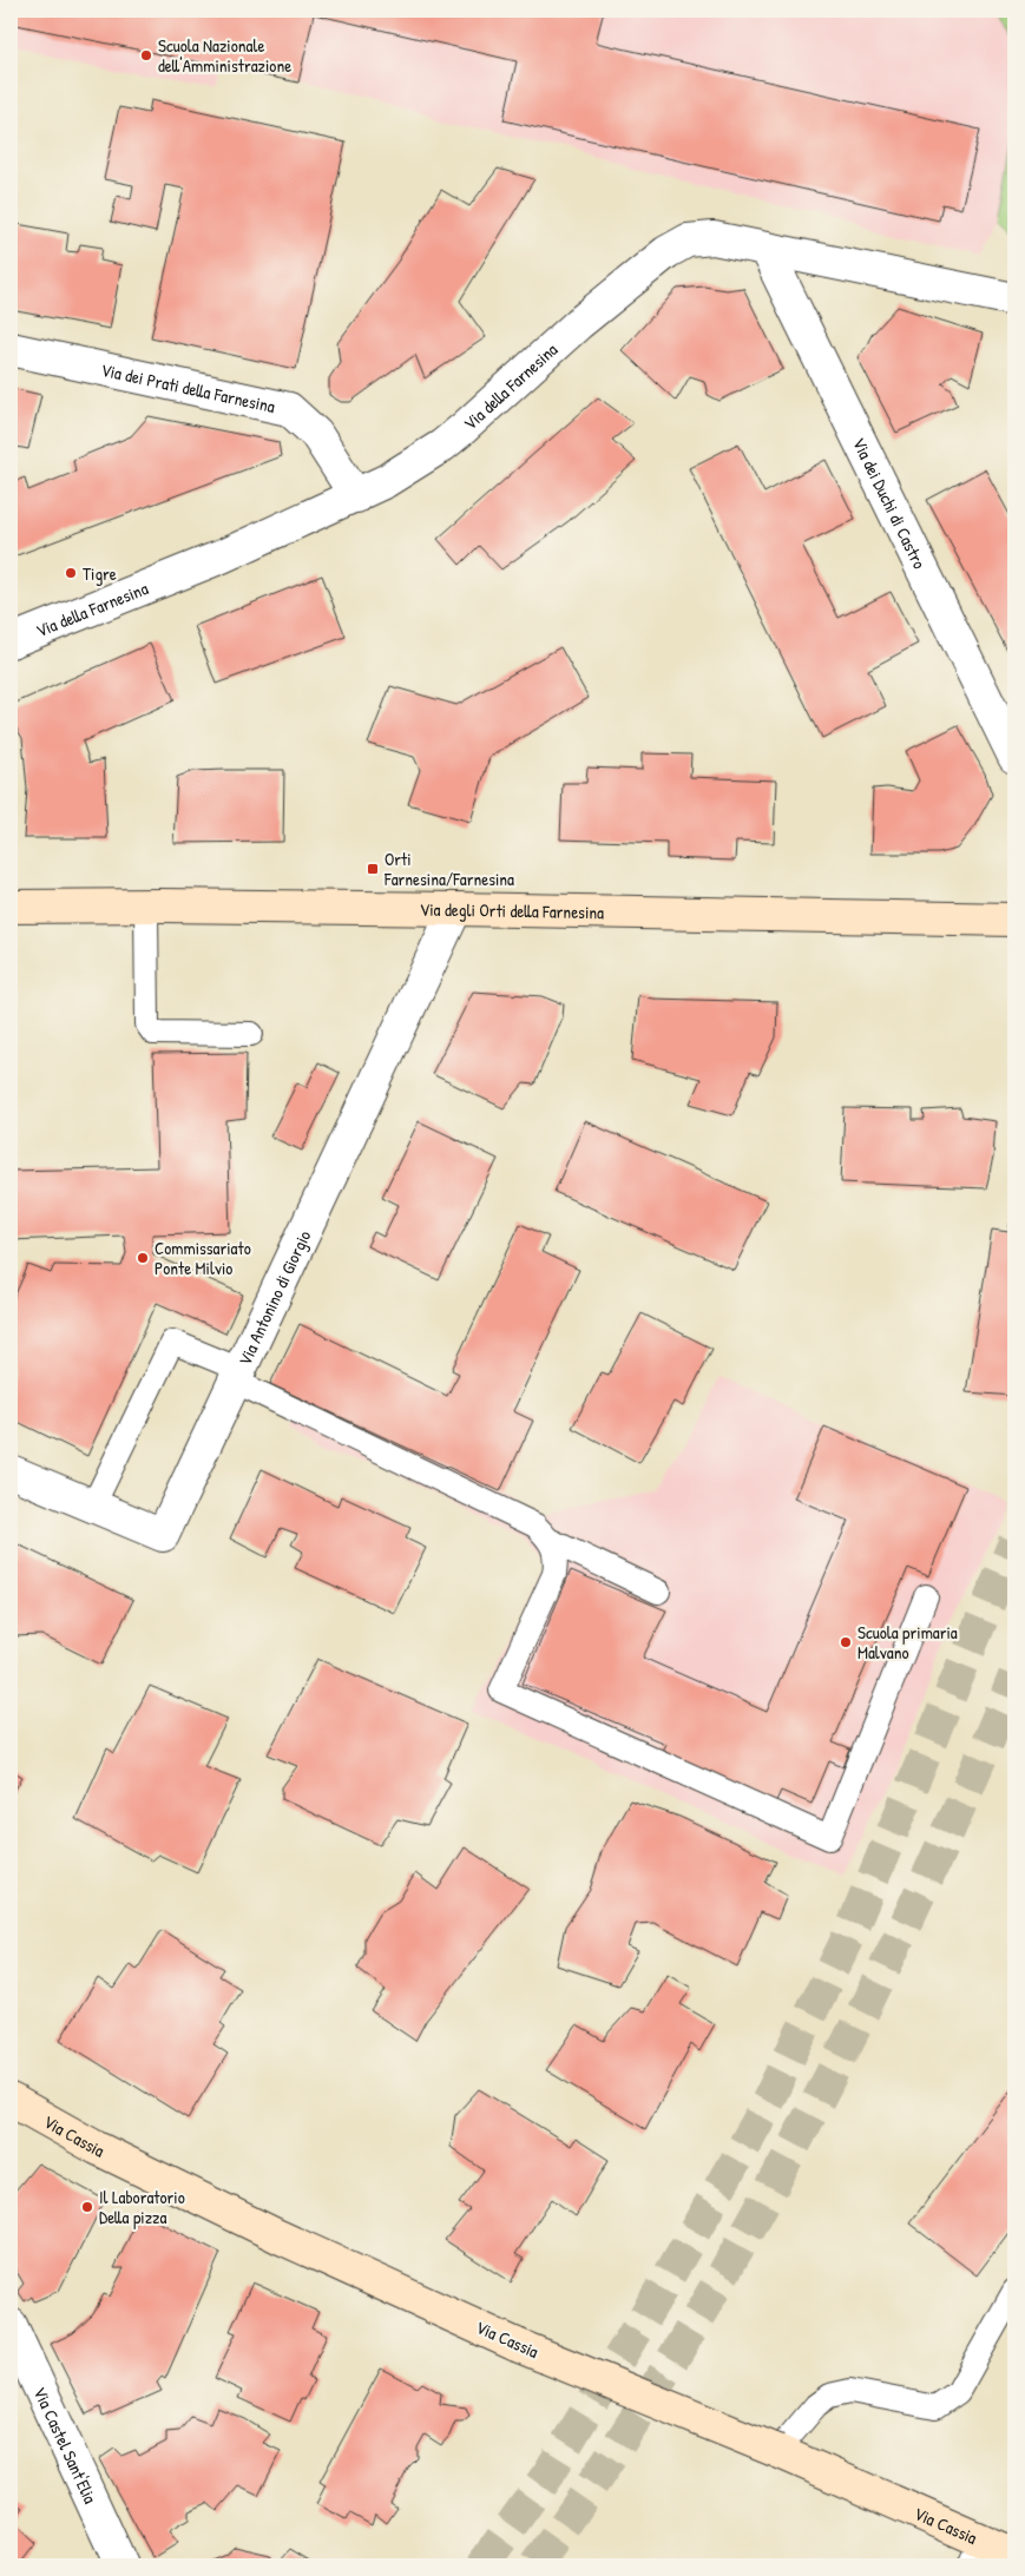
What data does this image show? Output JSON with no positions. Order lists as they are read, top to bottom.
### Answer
{
  "streets": {
    "street": [
      "Via dei Prati della Farnesina",
      "Via della Farnesina",
      "Via dei Duchi di Castro",
      "Via degli Orti della Farnesina",
      "Via Antonino di Giorgio",
      "Via Cassia",
      "Via Castel Sant'Elia"
    ]
  },
  "crossings": [
    ["Via dei Prati della Farnesina", "Via della Farnesina"],
    ["Via della Farnesina", "Via dei Duchi di Castro"],
    ["Via degli Orti della Farnesina", "Via Antonino di Giorgio"]
  ],
  "places": {
    "other": [
      "Scuola Nazionale dell'Amministrazione",
      "Tigre",
      "Commissariato Ponte Milvio",
      "Scuola primaria Malvano",
      "Il Laboratorio Della pizza"
    ],
    "transit": ["Orti Farnesina/Farnesina"]
  }
}
